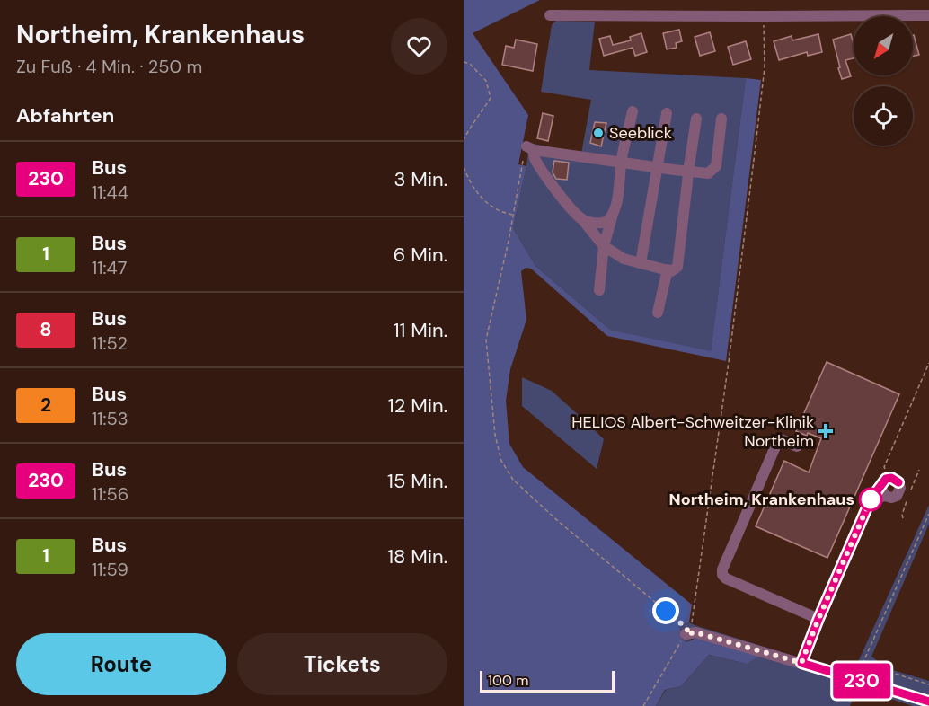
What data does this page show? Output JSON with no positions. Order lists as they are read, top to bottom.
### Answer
{
  "places": {
    "other": ["Seeblick", "Northeim, Krankenhaus"],
    "health": ["HELIOS Albert-Schweitzer-Klinik Northeim"]
  },
  "lines": ["bus line 230"],
  "scale_bar": "100 m",
  "north": "bottom left",
  "page": {
    "heading": [
      ["Northeim, Krankenhaus", "Zu Fuß · 4 Min. · 250 m"],
      "Abfahrten"
    ],
    "on_map": "230",
    "list": [
      {
        "mark": "230",
        "name": "Bus",
        "note": "11:44",
        "value": "3 Min."
      },
      {
        "mark": "1",
        "name": "Bus",
        "note": "11:47",
        "value": "6 Min."
      },
      {
        "mark": "8",
        "name": "Bus",
        "note": "11:52",
        "value": "11 Min."
      },
      {
        "mark": "2",
        "name": "Bus",
        "note": "11:53",
        "value": "12 Min."
      },
      {
        "mark": "230",
        "name": "Bus",
        "note": "11:56",
        "value": "15 Min."
      },
      {
        "mark": "1",
        "name": "Bus",
        "note": "11:59",
        "value": "18 Min."
      }
    ],
    "buttons": ["Route", "Tickets"],
    "scale": "100 m"
  }
}
